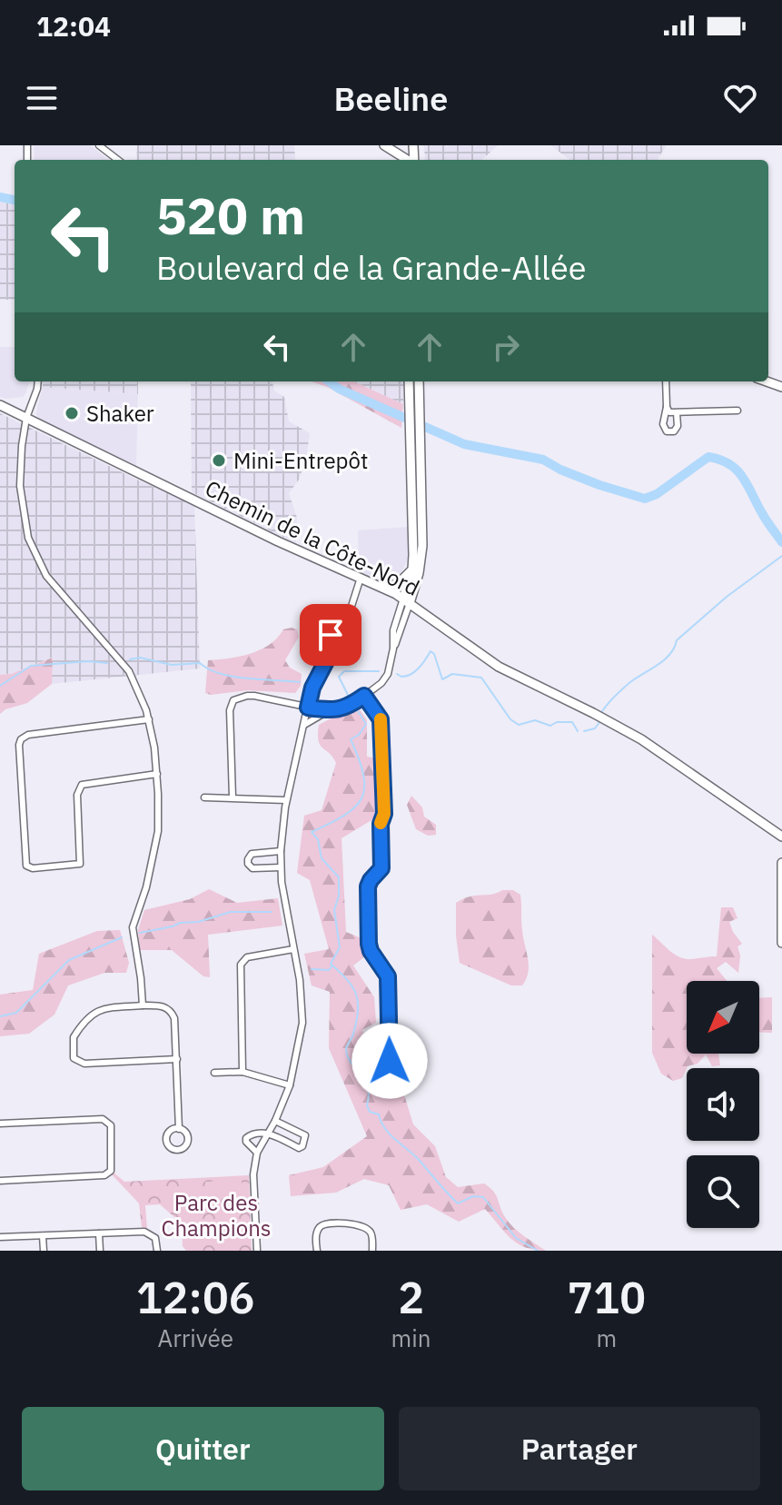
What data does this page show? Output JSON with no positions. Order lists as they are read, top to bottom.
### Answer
{
  "streets": {
    "street": ["Chemin de la Côte-Nord"]
  },
  "parks": ["Parc des Champions"],
  "places": ["Shaker", "Mini-Entrepôt"],
  "north": "bottom left",
  "page": {
    "status": "12:04",
    "header": "Beeline",
    "turn": ["520 m", "Boulevard de la Grande-Allée"],
    "eta": [
      "12:06",
      "Arrivée",
      "2",
      "min",
      "710",
      "m"
    ],
    "buttons": ["Quitter", "Partager"]
  }
}
